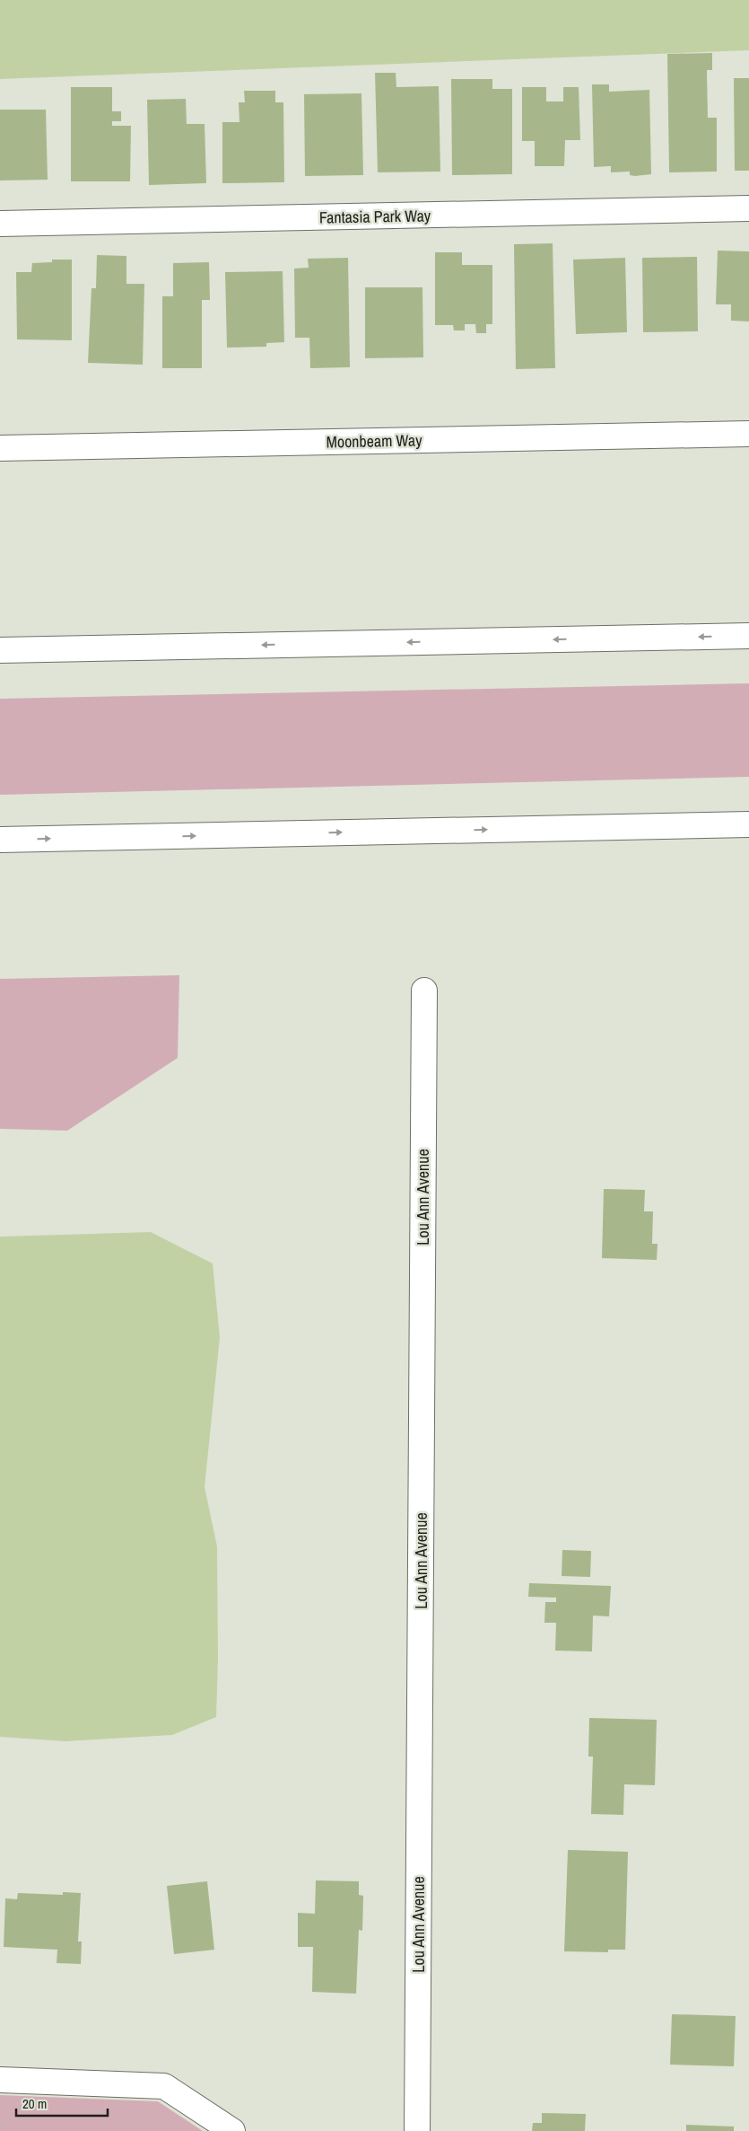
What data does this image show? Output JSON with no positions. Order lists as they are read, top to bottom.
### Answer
{
  "streets": {
    "main road": ["Fantasia Park Way", "Moonbeam Way", "Lou Ann Avenue"]
  },
  "scale_bar": "20 m"
}
